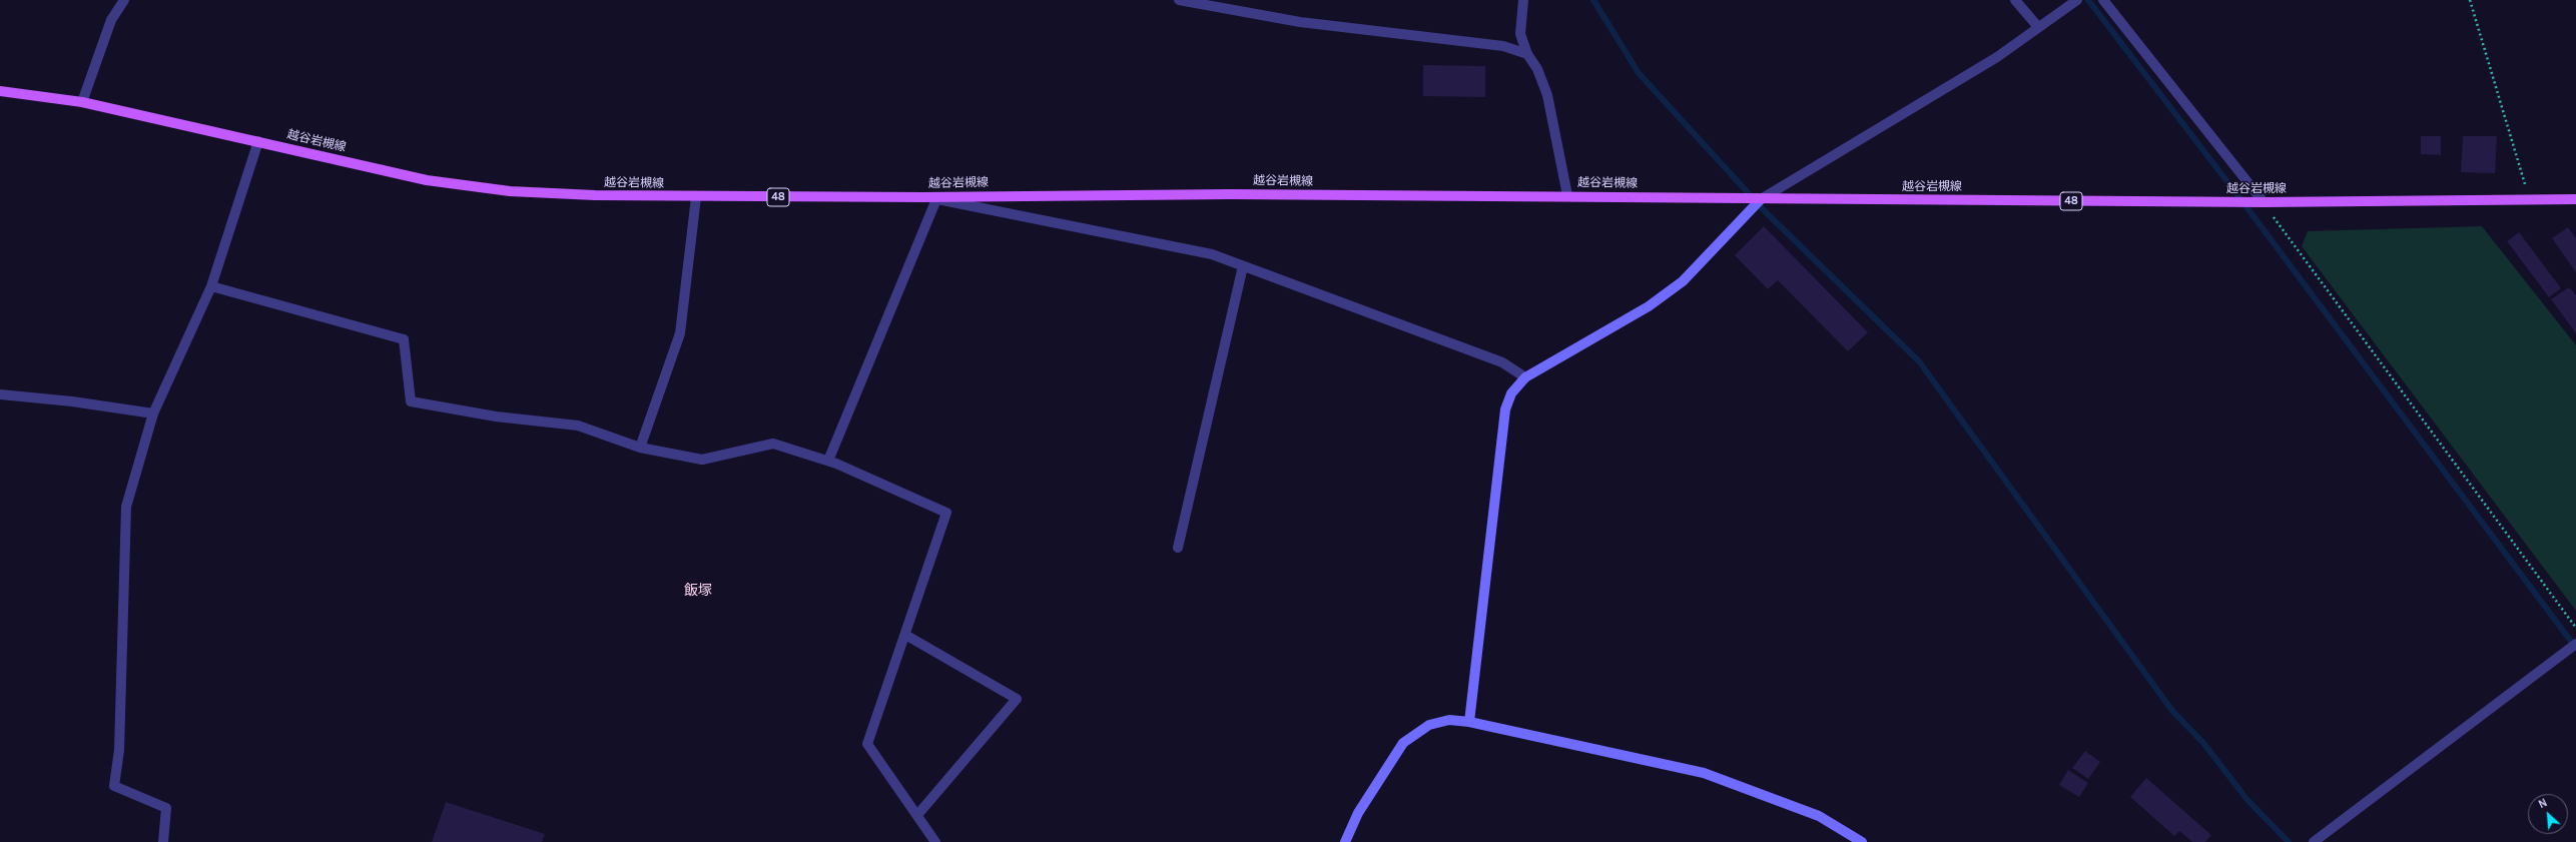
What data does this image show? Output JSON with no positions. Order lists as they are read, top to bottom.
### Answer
{
  "streets": {
    "main road": ["越谷岩槻線", "48"]
  },
  "districts": ["飯塚"],
  "north": "top left"
}
